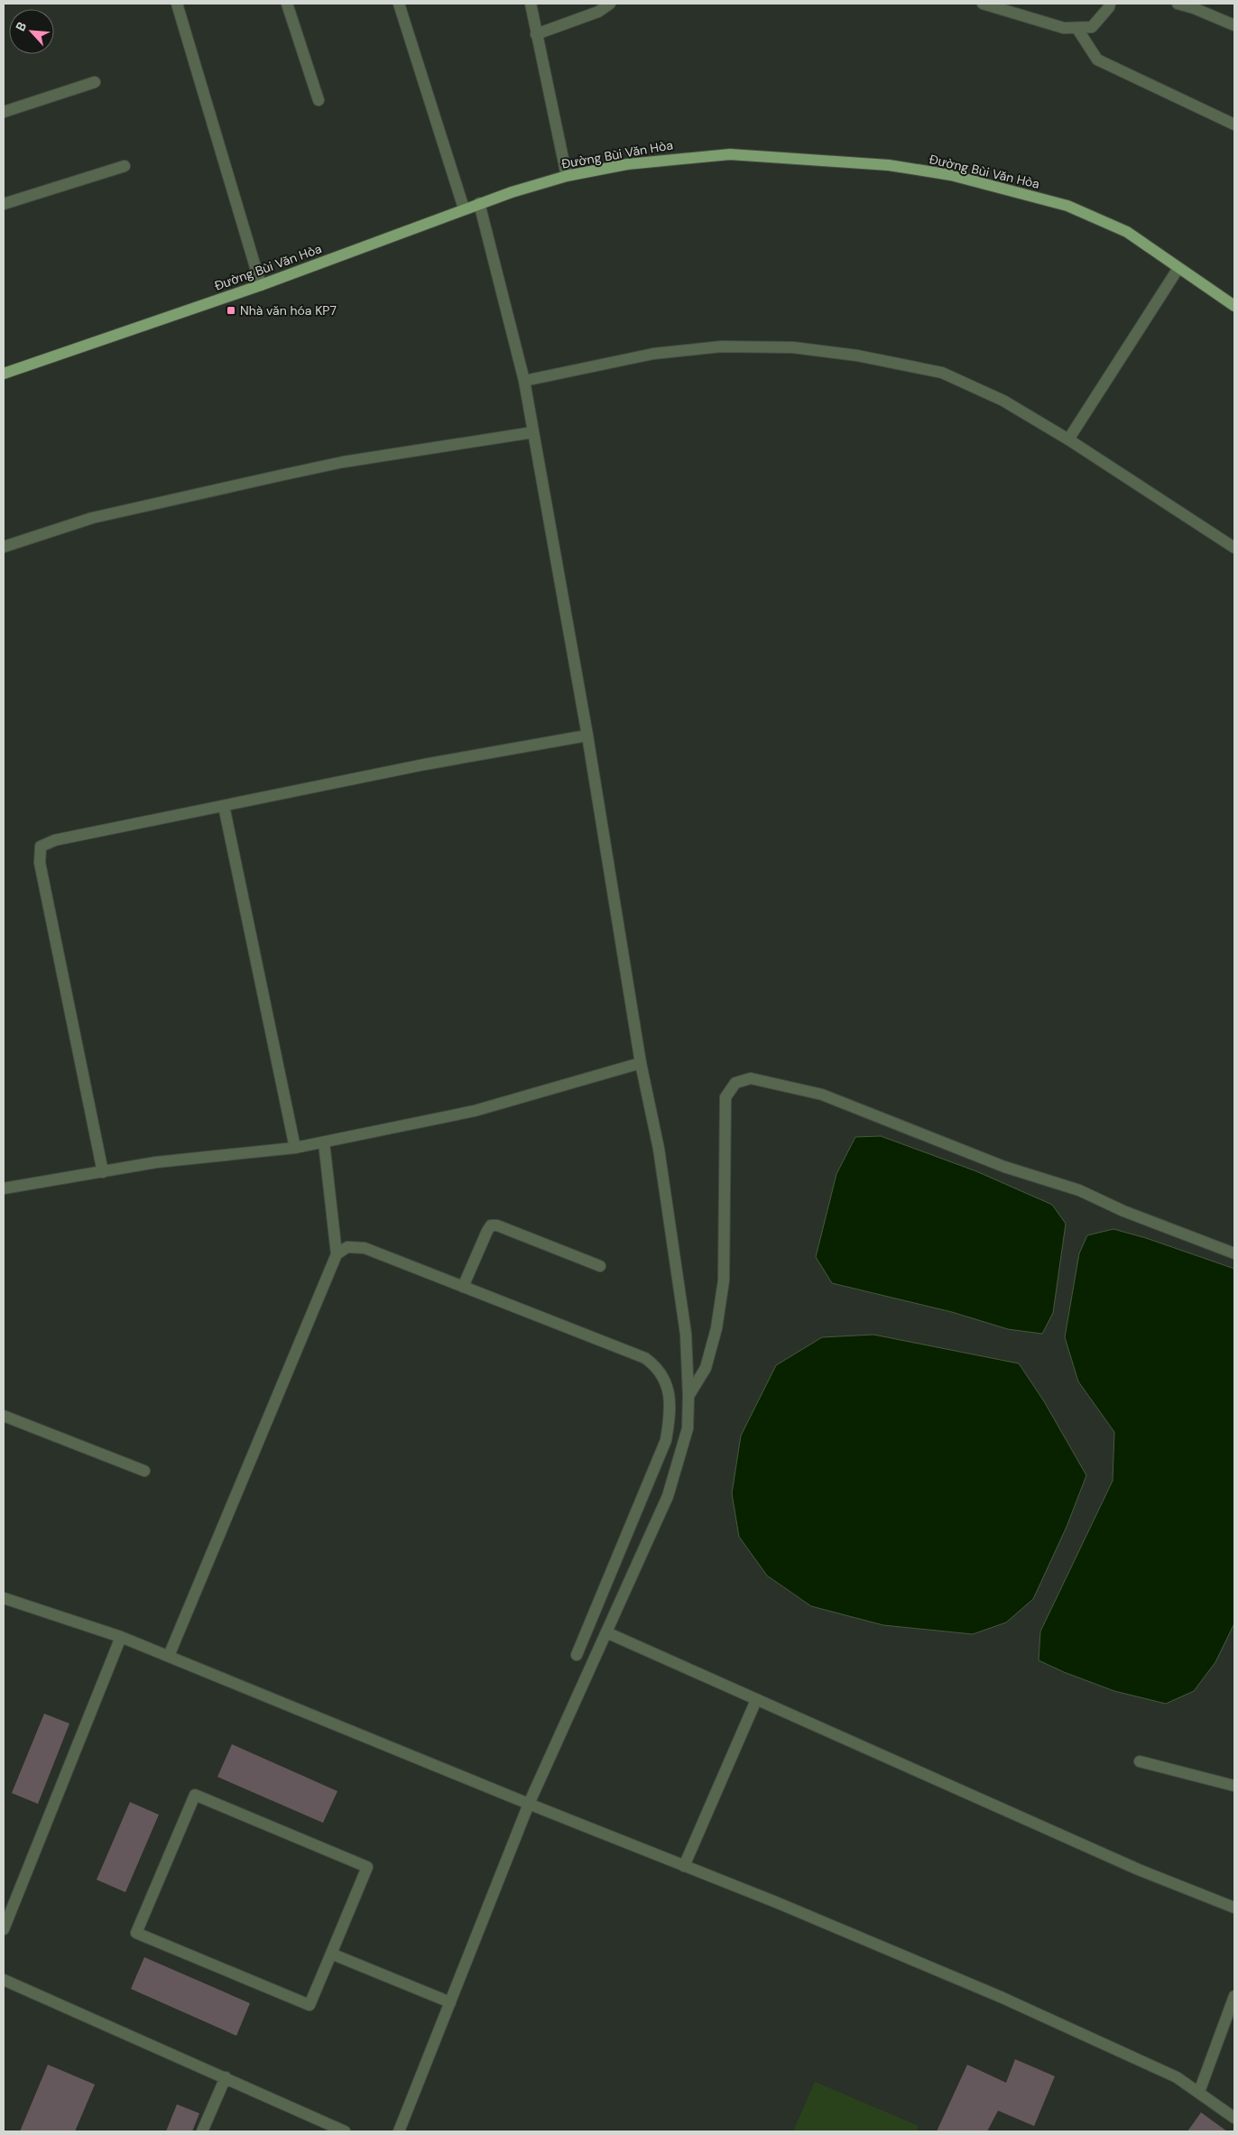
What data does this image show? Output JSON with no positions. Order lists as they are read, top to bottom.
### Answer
{
  "streets": {
    "main road": ["Đường Bùi Văn Hòa"]
  },
  "places": {
    "transit": ["Nhà văn hóa KP7"]
  },
  "north": "top left"
}
